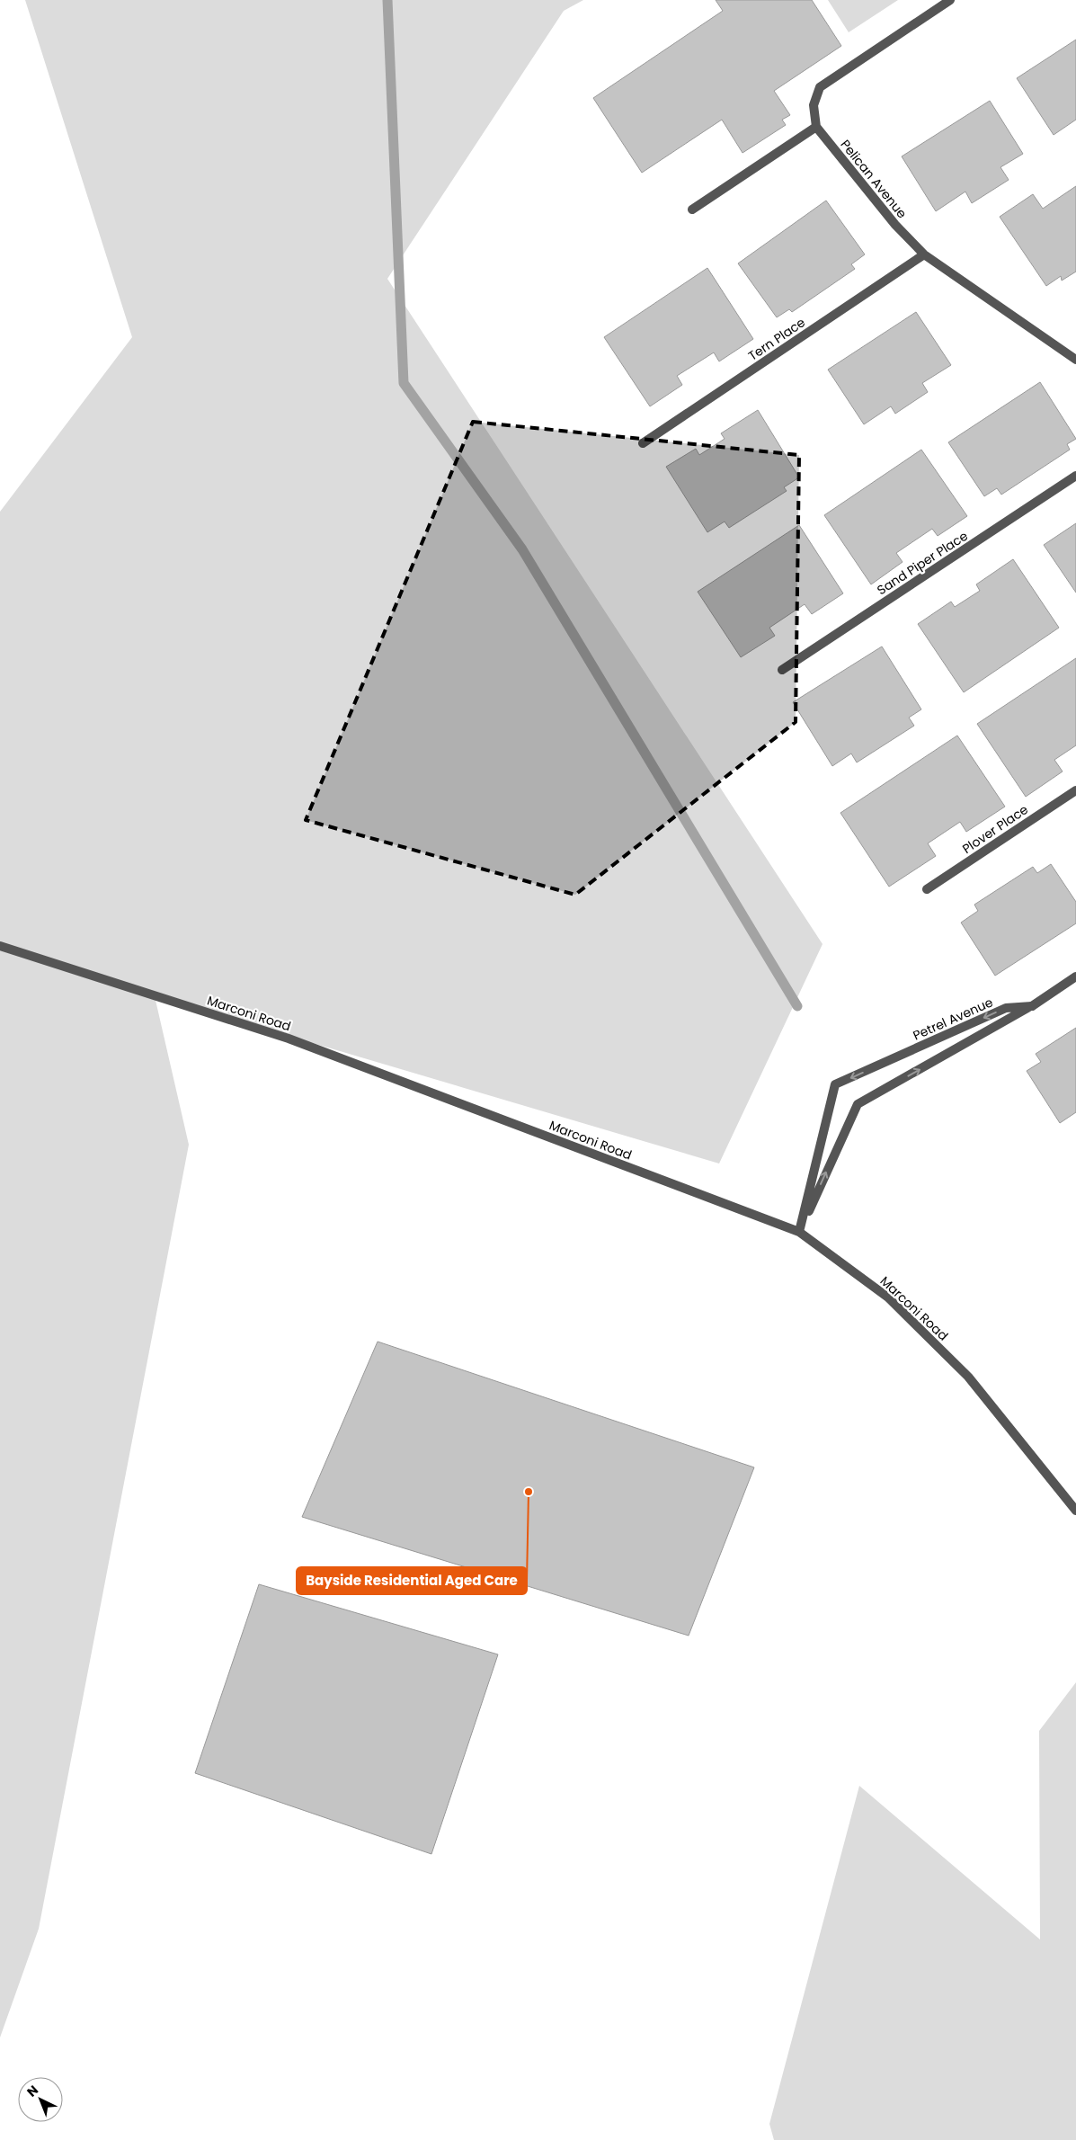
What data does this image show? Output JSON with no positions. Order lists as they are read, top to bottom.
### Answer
{
  "streets": {
    "street": [
      "Pelican Avenue",
      "Tern Place",
      "Sand Piper Place",
      "Plover Place",
      "Marconi Road",
      "Petrel Avenue"
    ]
  },
  "crossings": [
    ["Pelican Avenue", "Tern Place"],
    ["Marconi Road", "Petrel Avenue"]
  ],
  "places": ["Bayside Residential Aged Care"],
  "north": "top left"
}
